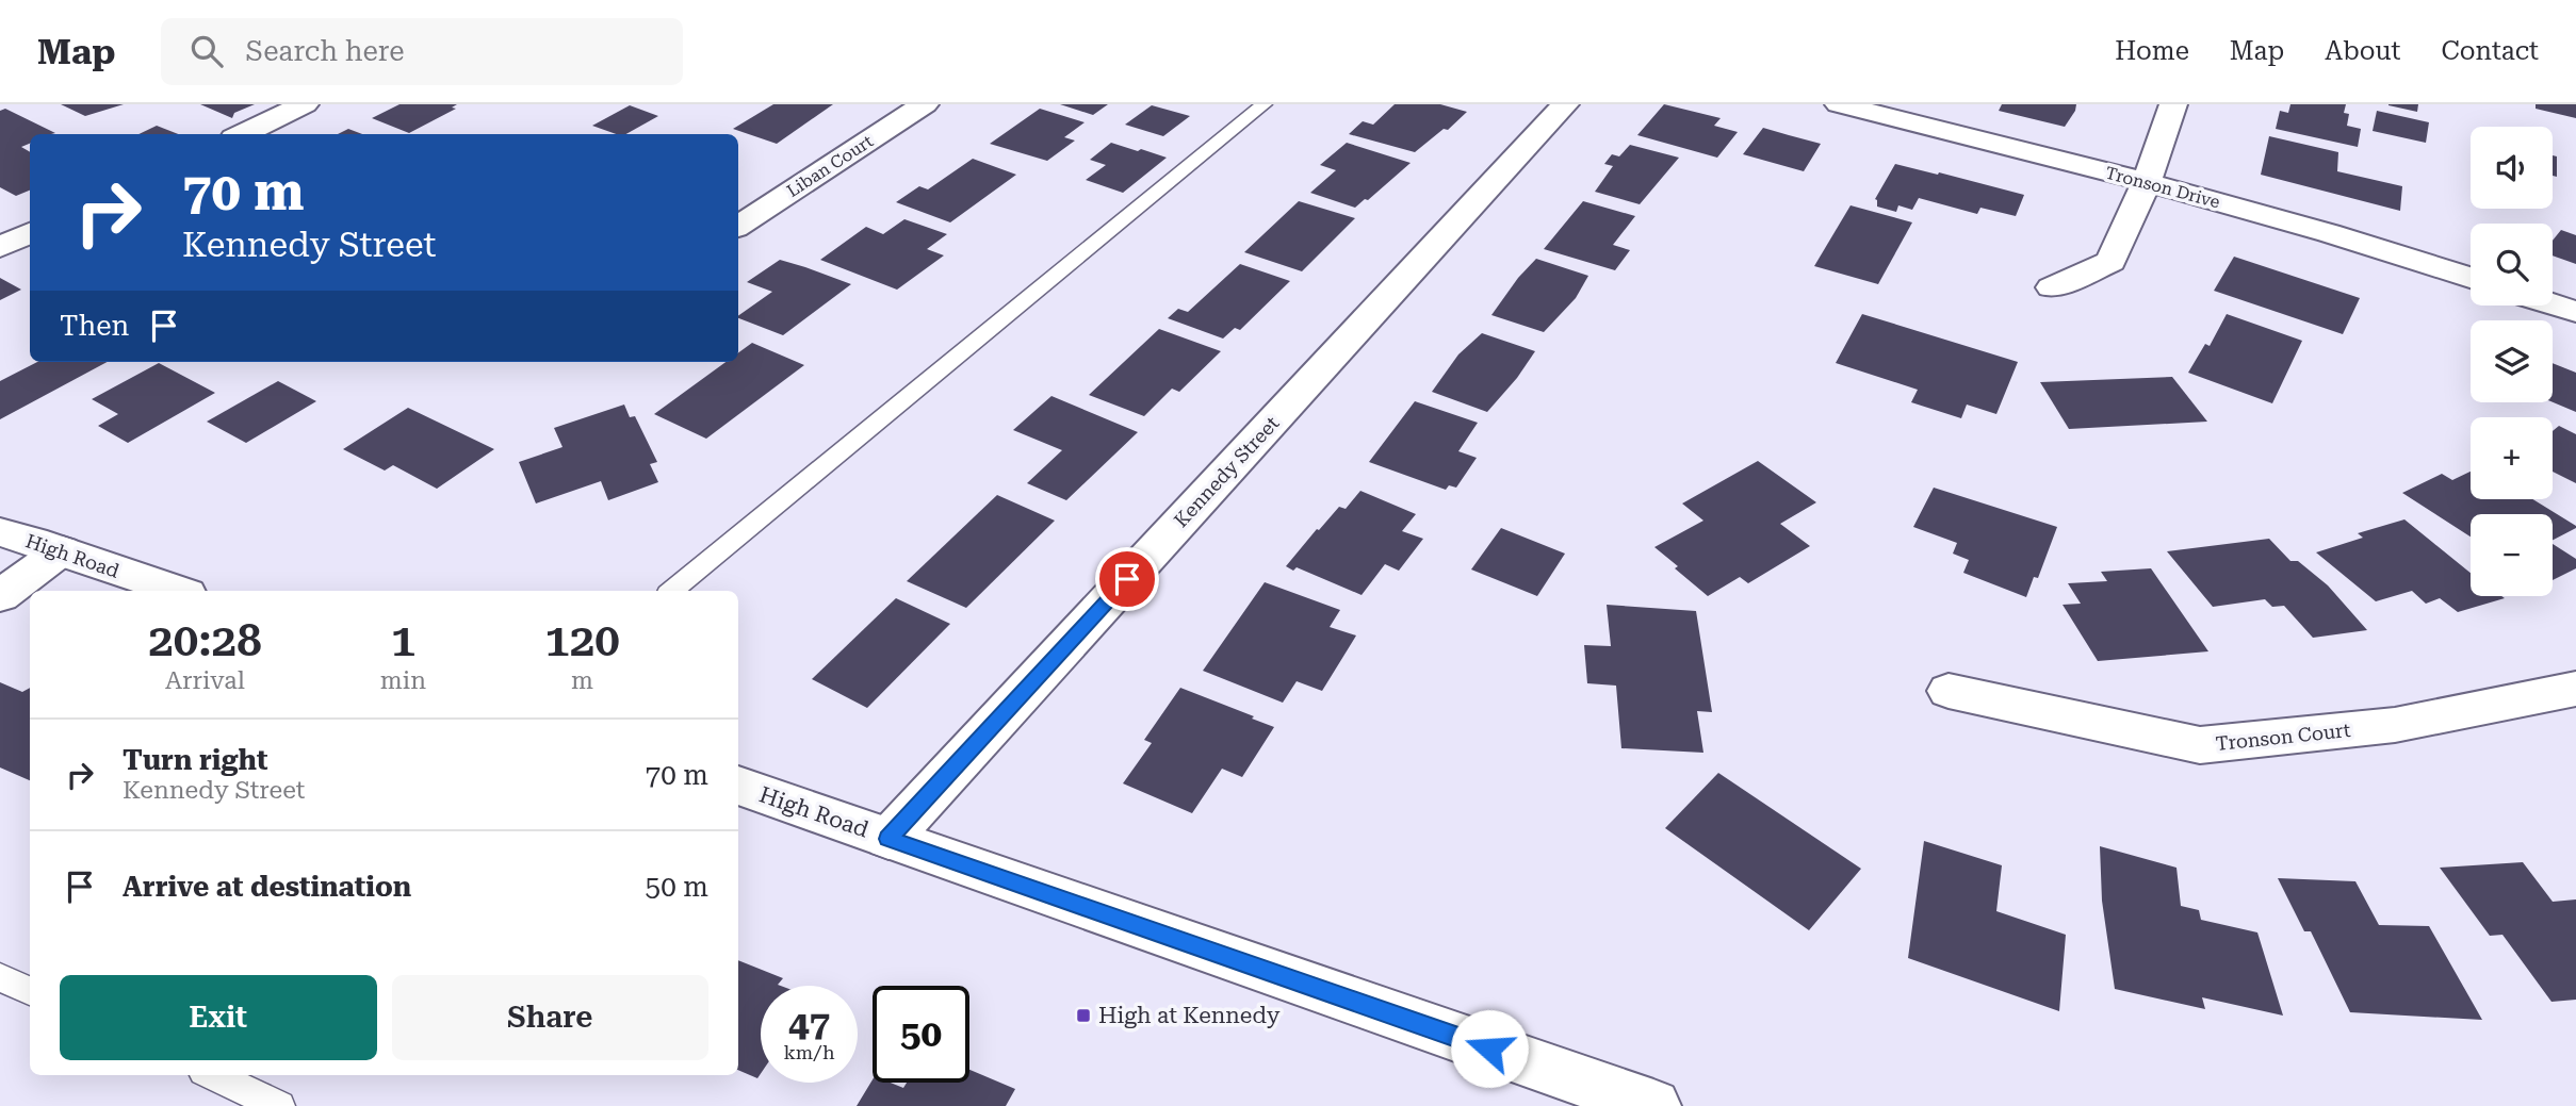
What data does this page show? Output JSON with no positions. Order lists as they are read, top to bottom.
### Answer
{
  "streets": {
    "street": [
      "Liban Court",
      "Tronson Drive",
      "Kennedy Street",
      "High Road",
      "Tronson Court"
    ]
  },
  "crossings": [
    ["Kennedy Street", "High Road"]
  ],
  "places": {
    "transit": ["High at Kennedy"]
  },
  "page": {
    "header": "Map",
    "search": "Search here",
    "nav": [
      "Home",
      "Map",
      "About",
      "Contact"
    ],
    "map_buttons": ["+", "−"],
    "turn": ["70 m", "Kennedy Street"],
    "then": "Then",
    "eta": [
      "20:28",
      "Arrival",
      "1",
      "min",
      "120",
      "m"
    ],
    "list": [
      {
        "name": "Turn right",
        "note": "Kennedy Street",
        "value": "70 m"
      },
      {
        "name": "Arrive at destination",
        "value": "50 m"
      }
    ],
    "buttons": ["Exit", "Share"],
    "speed": "47 km/h",
    "limit": "50"
  }
}
